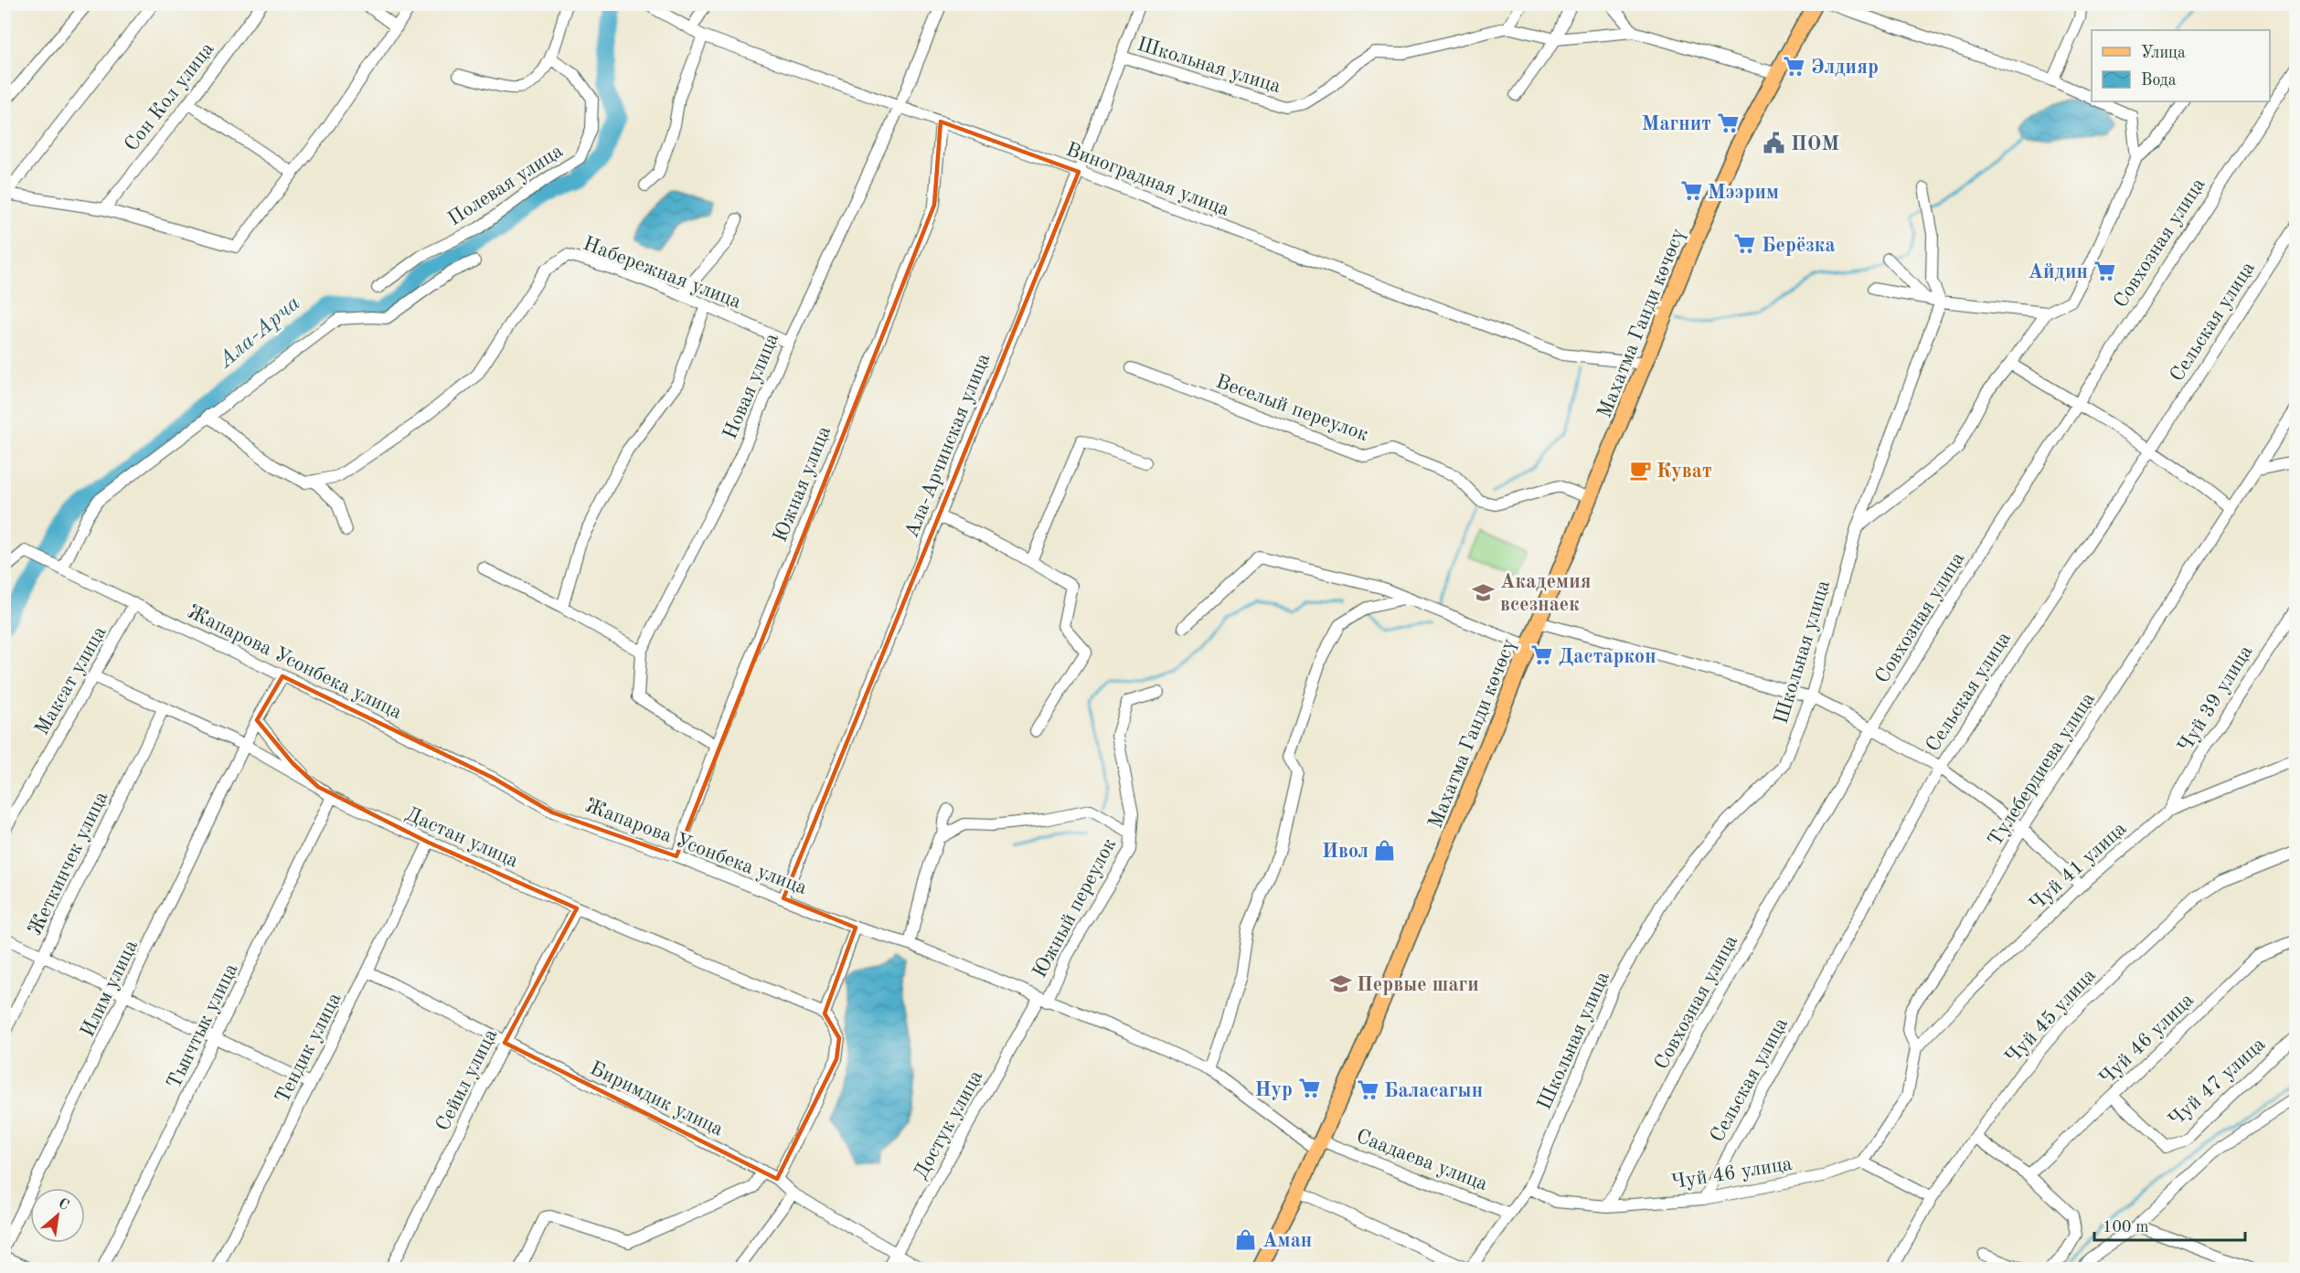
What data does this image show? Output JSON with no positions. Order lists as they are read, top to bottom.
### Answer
{
  "streets": {
    "main road": ["Махатма Ганди көчөсү"],
    "street": [
      "Школьная улица",
      "Сон Кол улица",
      "Виноградная улица",
      "Полевая улица",
      "Совхозная улица",
      "Набережная улица",
      "Сельская улица",
      "Новая улица",
      "Веселый переулок",
      "Ала-Арчинская улица",
      "Южная улица",
      "Жапарова Усонбека улица",
      "Максат улица",
      "Чуй 39 улица",
      "Тулебердиева улица",
      "Дастан улица",
      "Жеткинчек улица",
      "Чуй 41 улица",
      "Южный переулок",
      "Илим улица",
      "Чуй 45 улица",
      "Тынчтык улица",
      "Чуй 46 улица",
      "Тендик улица",
      "Сейил улица",
      "Чуй 47 улица",
      "Биримдик улица",
      "Достук улица",
      "Саадаева улица"
    ]
  },
  "crossings": [
    ["Школьная улица", "Ала-Арчинская улица"],
    ["Школьная улица", "Чуй 46 улица"],
    ["Школьная улица", "Саадаева улица"],
    ["Виноградная улица", "Махатма Ганди көчөсү"],
    ["Виноградная улица", "Новая улица"],
    ["Виноградная улица", "Ала-Арчинская улица"],
    ["Виноградная улица", "Южная улица"],
    ["Совхозная улица", "Чуй 46 улица"],
    ["Набережная улица", "Новая улица"],
    ["Сельская улица", "Чуй 46 улица"],
    ["Махатма Ганди көчөсү", "Веселый переулок"],
    ["Махатма Ганди көчөсү", "Жапарова Усонбека улица"],
    ["Махатма Ганди көчөсү", "Саадаева улица"],
    ["Новая улица", "Южная улица"],
    ["Ала-Арчинская улица", "Жапарова Усонбека улица"],
    ["Южная улица", "Жапарова Усонбека улица"],
    ["Жапарова Усонбека улица", "Максат улица"],
    ["Жапарова Усонбека улица", "Южный переулок"],
    ["Жапарова Усонбека улица", "Илим улица"],
    ["Жапарова Усонбека улица", "Достук улица"],
    ["Жапарова Усонбека улица", "Саадаева улица"],
    ["Максат улица", "Дастан улица"],
    ["Чуй 39 улица", "Чуй 41 улица"],
    ["Тулебердиева улица", "Чуй 41 улица"],
    ["Тулебердиева улица", "Чуй 46 улица"],
    ["Дастан улица", "Жеткинчек улица"],
    ["Дастан улица", "Илим улица"],
    ["Дастан улица", "Тынчтык улица"],
    ["Дастан улица", "Тендик улица"],
    ["Дастан улица", "Сейил улица"],
    ["Южный переулок", "Достук улица"],
    ["Чуй 46 улица", "Чуй 47 улица"],
    ["Тендик улица", "Биримдик улица"],
    ["Сейил улица", "Биримдик улица"],
    ["Биримдик улица", "Достук улица"]
  ],
  "water": ["Ала-Арча"],
  "places": {
    "supermarket": [
      "Элдияр",
      "Магнит",
      "Мээрим",
      "Берёзка",
      "Айдин",
      "Дастаркон",
      "Нур",
      "Баласагын"
    ],
    "public building": ["ПОМ"],
    "cafe": ["Куват"],
    "school or university": ["Академия всезнаек", "Первые шаги"],
    "shop": ["Ивол", "Аман"]
  },
  "legend": ["Улица", "Вода"],
  "scale_bar": "100 m",
  "north": "top right"
}
